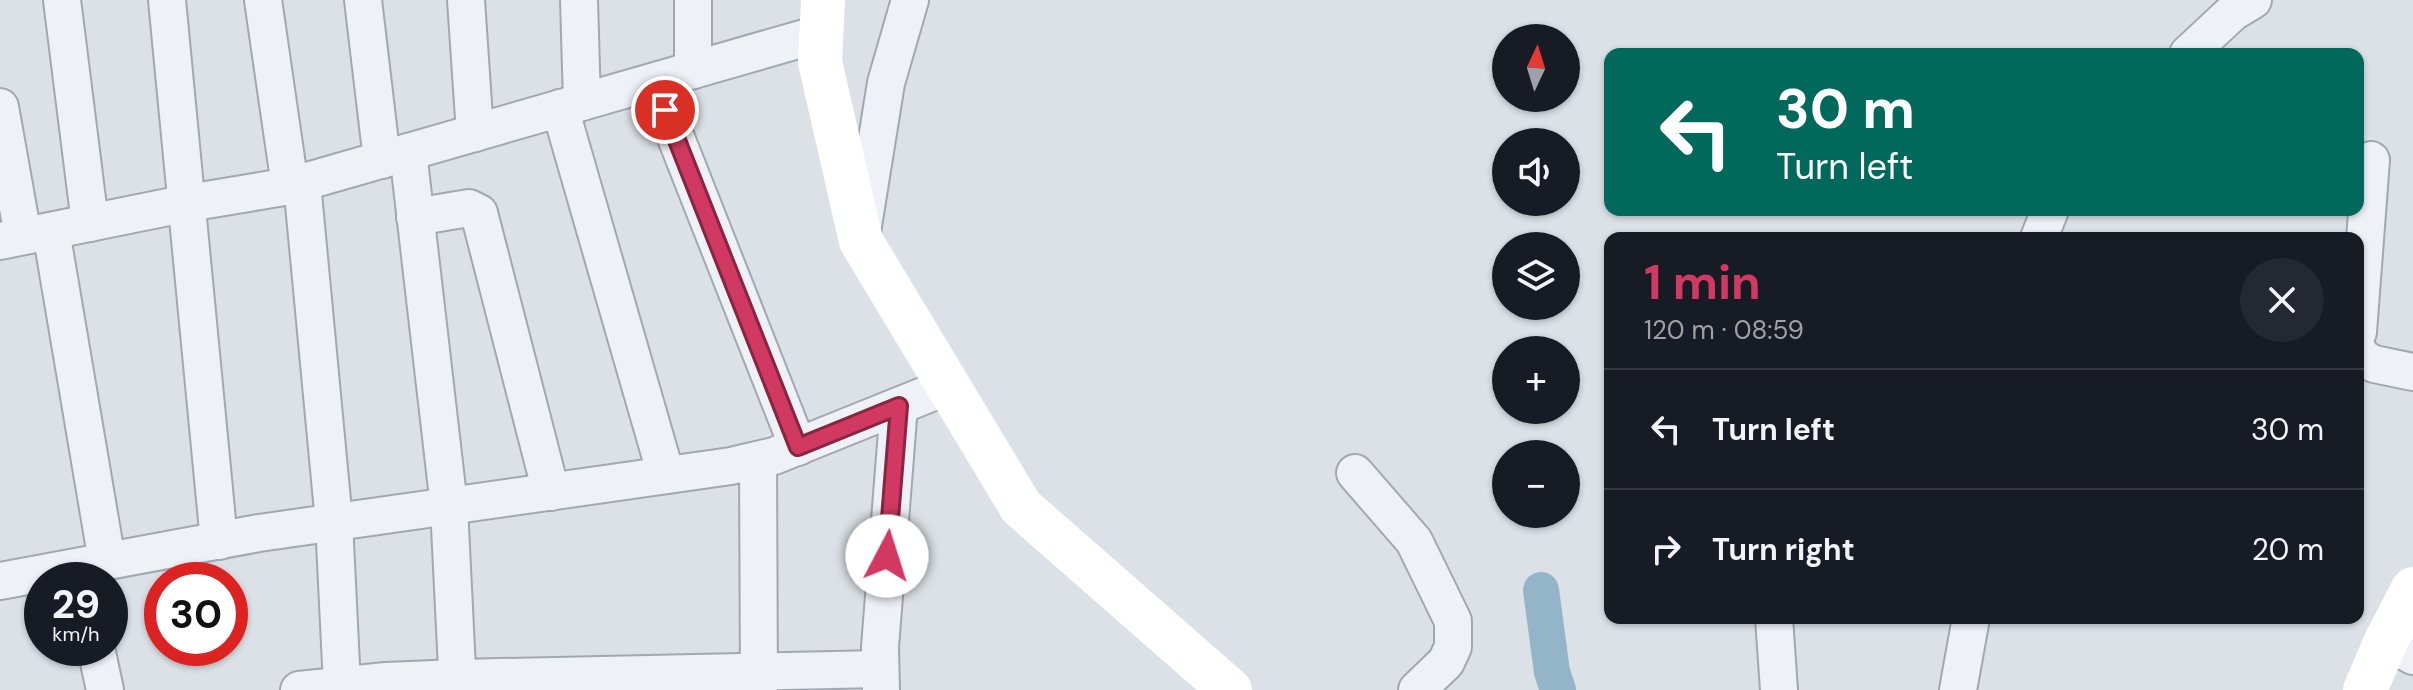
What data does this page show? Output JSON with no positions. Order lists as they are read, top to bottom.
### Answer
{
  "north": "top",
  "page": {
    "map_buttons": ["+", "−"],
    "turn": ["30 m", "Turn left"],
    "heading": ["1 min", "120 m · 08:59"],
    "list": [
      {
        "name": "Turn left",
        "value": "30 m"
      },
      {
        "name": "Turn right",
        "value": "20 m"
      }
    ],
    "speed": "29 km/h",
    "limit": "30"
  }
}
